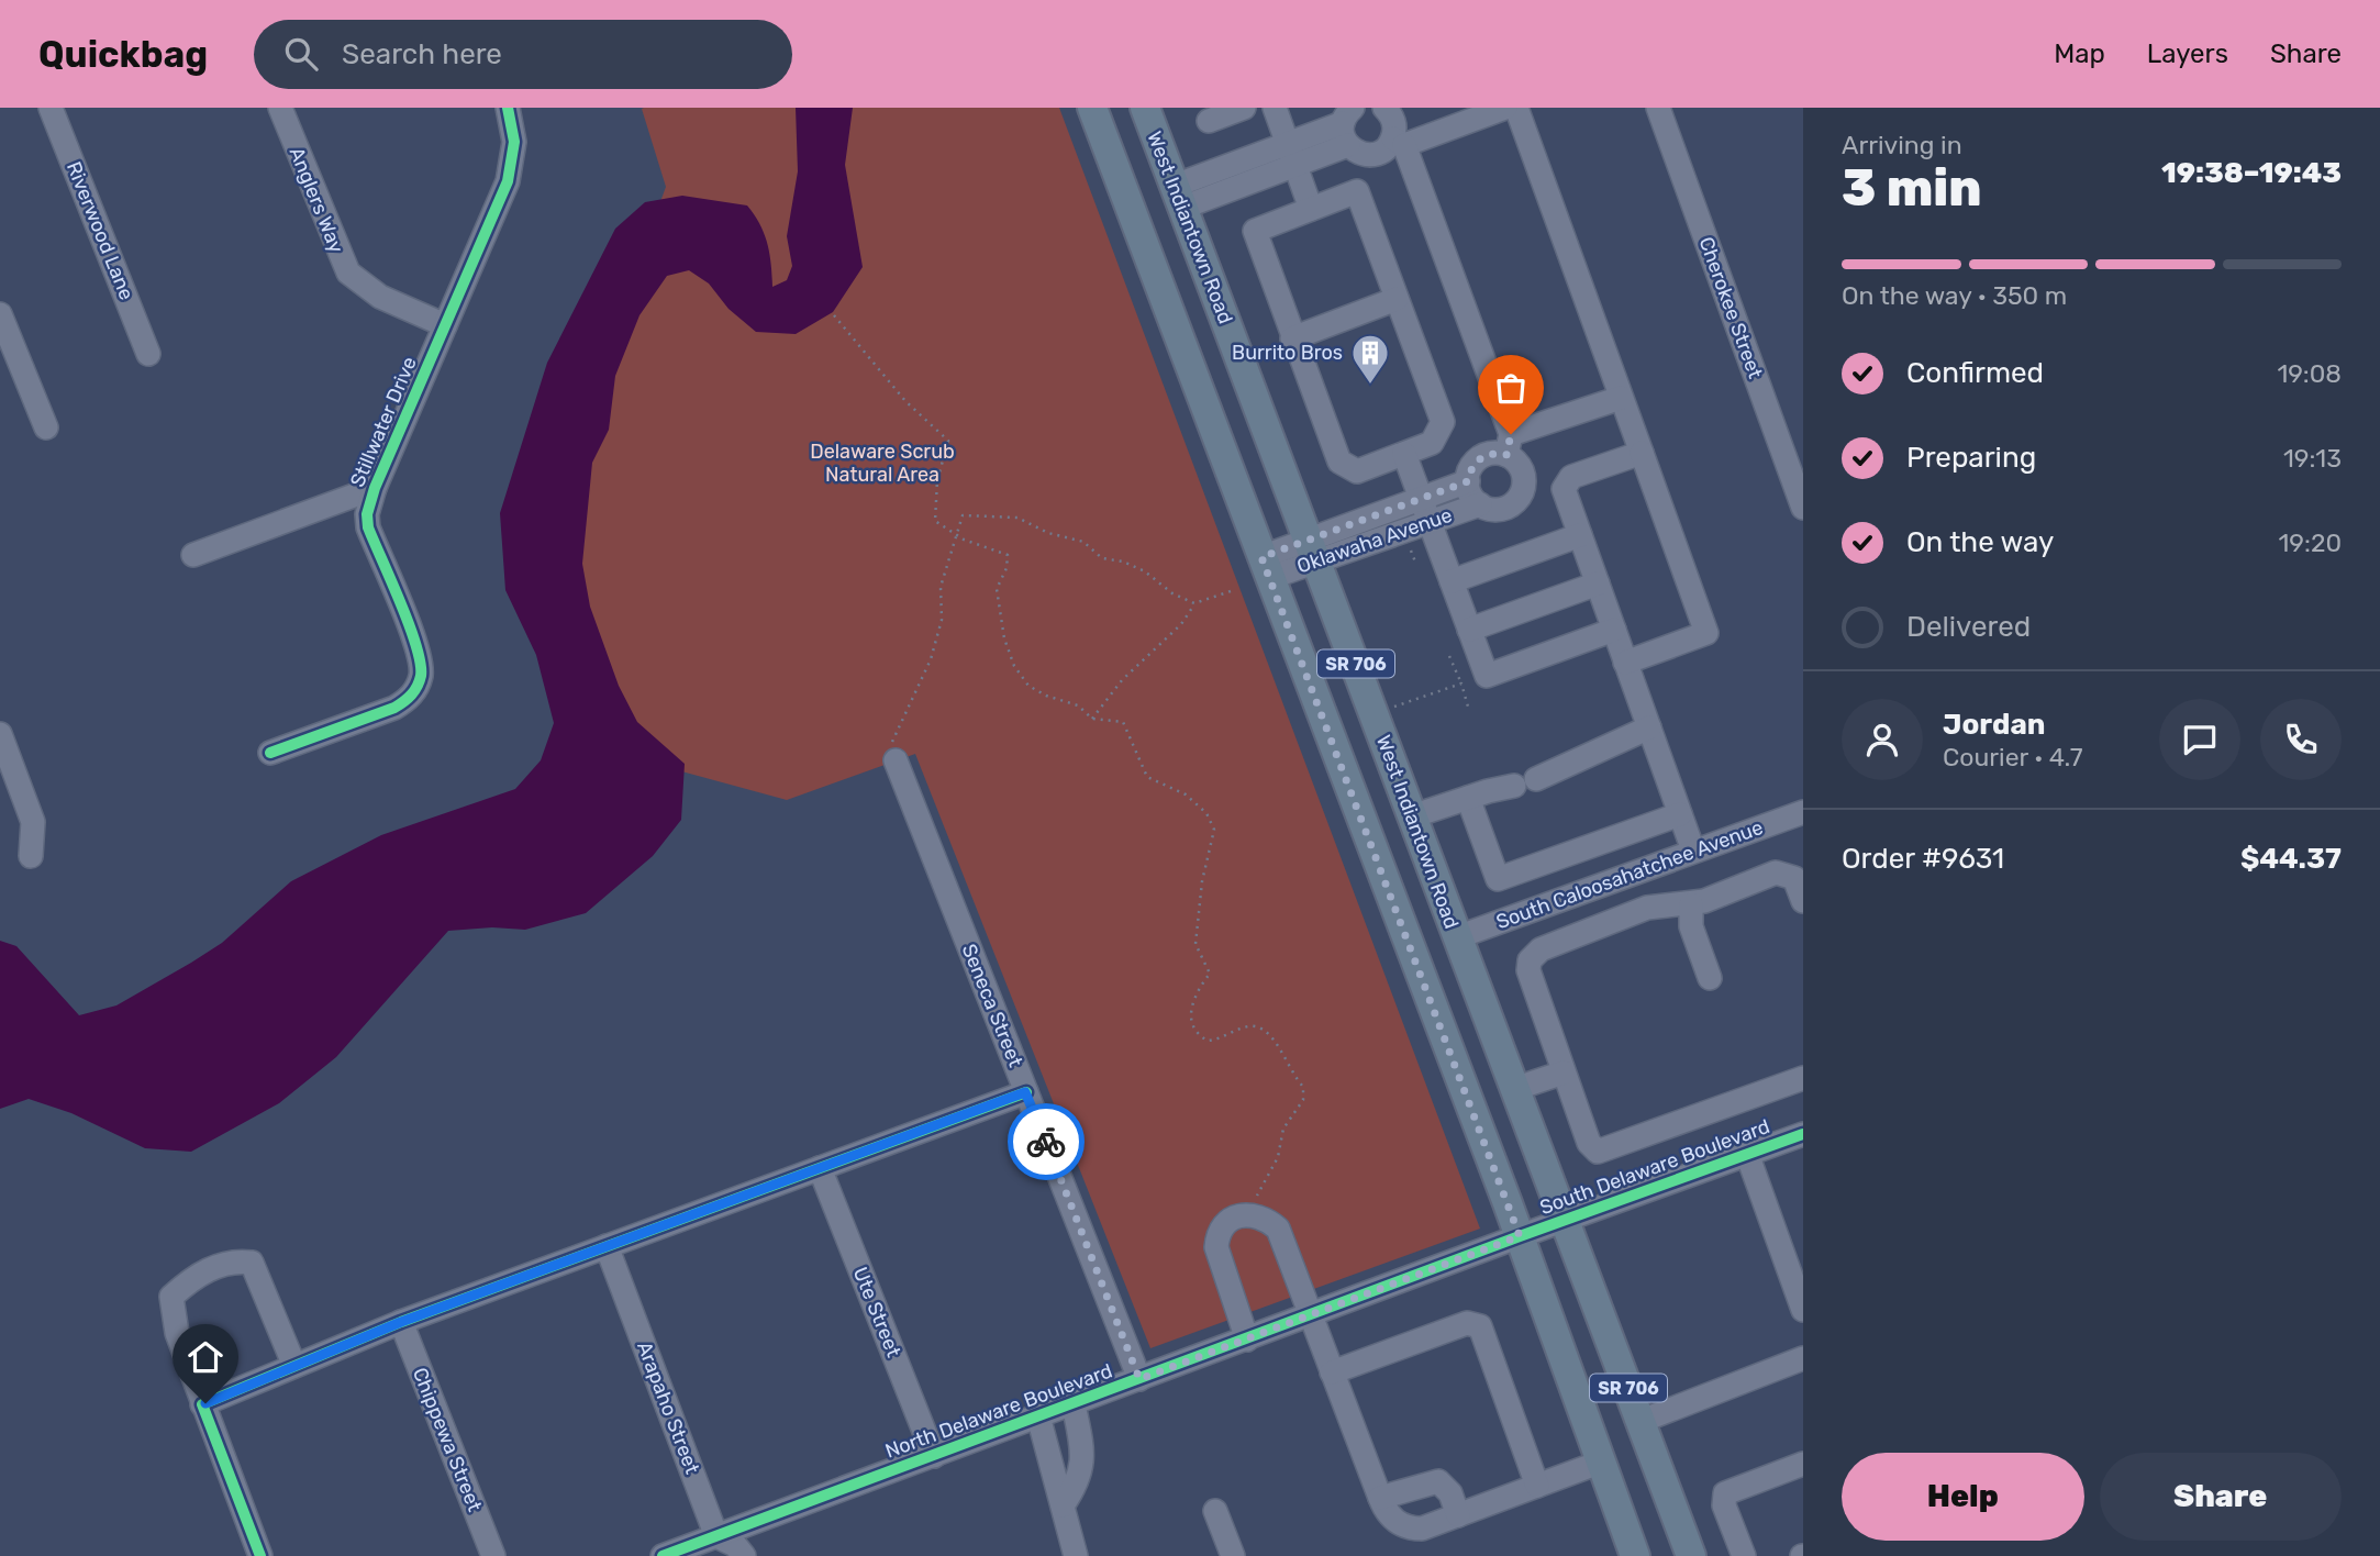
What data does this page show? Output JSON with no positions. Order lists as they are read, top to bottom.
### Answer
{
  "streets": {
    "main road": ["West Indiantown Road", "SR 706"],
    "street": [
      "Anglers Way",
      "Riverwood Lane",
      "Cherokee Street",
      "Stillwater Drive",
      "Oklawaha Avenue",
      "South Caloosahatchee Avenue",
      "Seneca Street",
      "South Delaware Boulevard",
      "Ute Street",
      "Arapaho Street",
      "North Delaware Boulevard",
      "Chippewa Street"
    ]
  },
  "crossings": [
    ["Anglers Way", "Stillwater Drive"],
    ["West Indiantown Road", "Oklawaha Avenue"],
    ["West Indiantown Road", "South Caloosahatchee Avenue"],
    ["West Indiantown Road", "South Delaware Boulevard"],
    ["Oklawaha Avenue", "SR 706"],
    ["SR 706", "South Delaware Boulevard"],
    ["SR 706", "North Delaware Boulevard"],
    ["Seneca Street", "North Delaware Boulevard"],
    ["South Delaware Boulevard", "North Delaware Boulevard"],
    ["Ute Street", "North Delaware Boulevard"],
    ["Arapaho Street", "North Delaware Boulevard"]
  ],
  "parks": ["Delaware Scrub Natural Area"],
  "places": {
    "building": ["Burrito Bros"]
  },
  "page": {
    "header": "Quickbag",
    "search": "Search here",
    "nav": ["Map", "Layers", "Share"],
    "heading": ["3 min", "Arriving in", "19:38–19:43"],
    "panel": [
      "Jordan",
      "Courier · 4.7",
      "Order #9631",
      "$44.37"
    ],
    "bar": "On the way · 350 m",
    "list": [
      ["Confirmed", "19:08"],
      ["Preparing", "19:13"],
      ["On the way", "19:20"],
      "Delivered"
    ],
    "buttons": ["Help", "Share"]
  }
}
